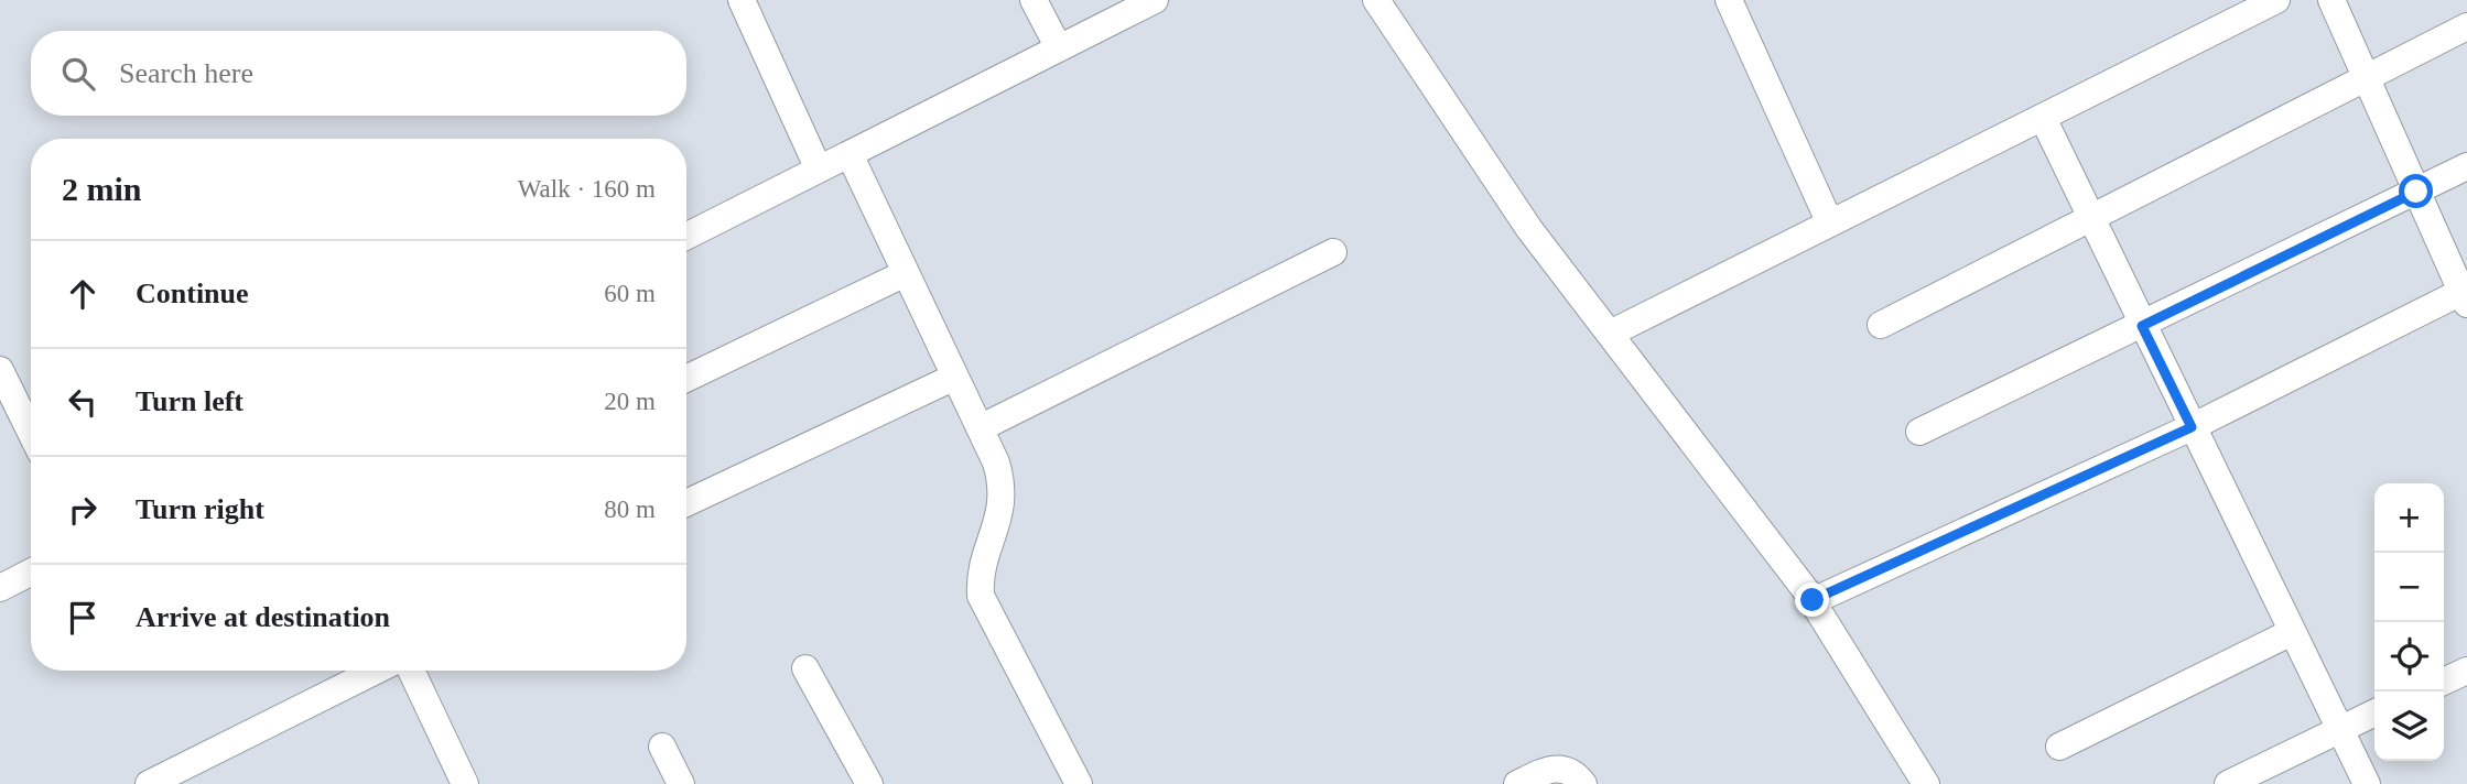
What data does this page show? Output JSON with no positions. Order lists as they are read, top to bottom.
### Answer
{
  "page": {
    "search": "Search here",
    "heading": ["2 min", "Walk · 160 m"],
    "list": [
      ["Continue", "60 m"],
      ["Turn left", "20 m"],
      ["Turn right", "80 m"],
      "Arrive at destination"
    ],
    "map_buttons": ["+", "−"]
  }
}
